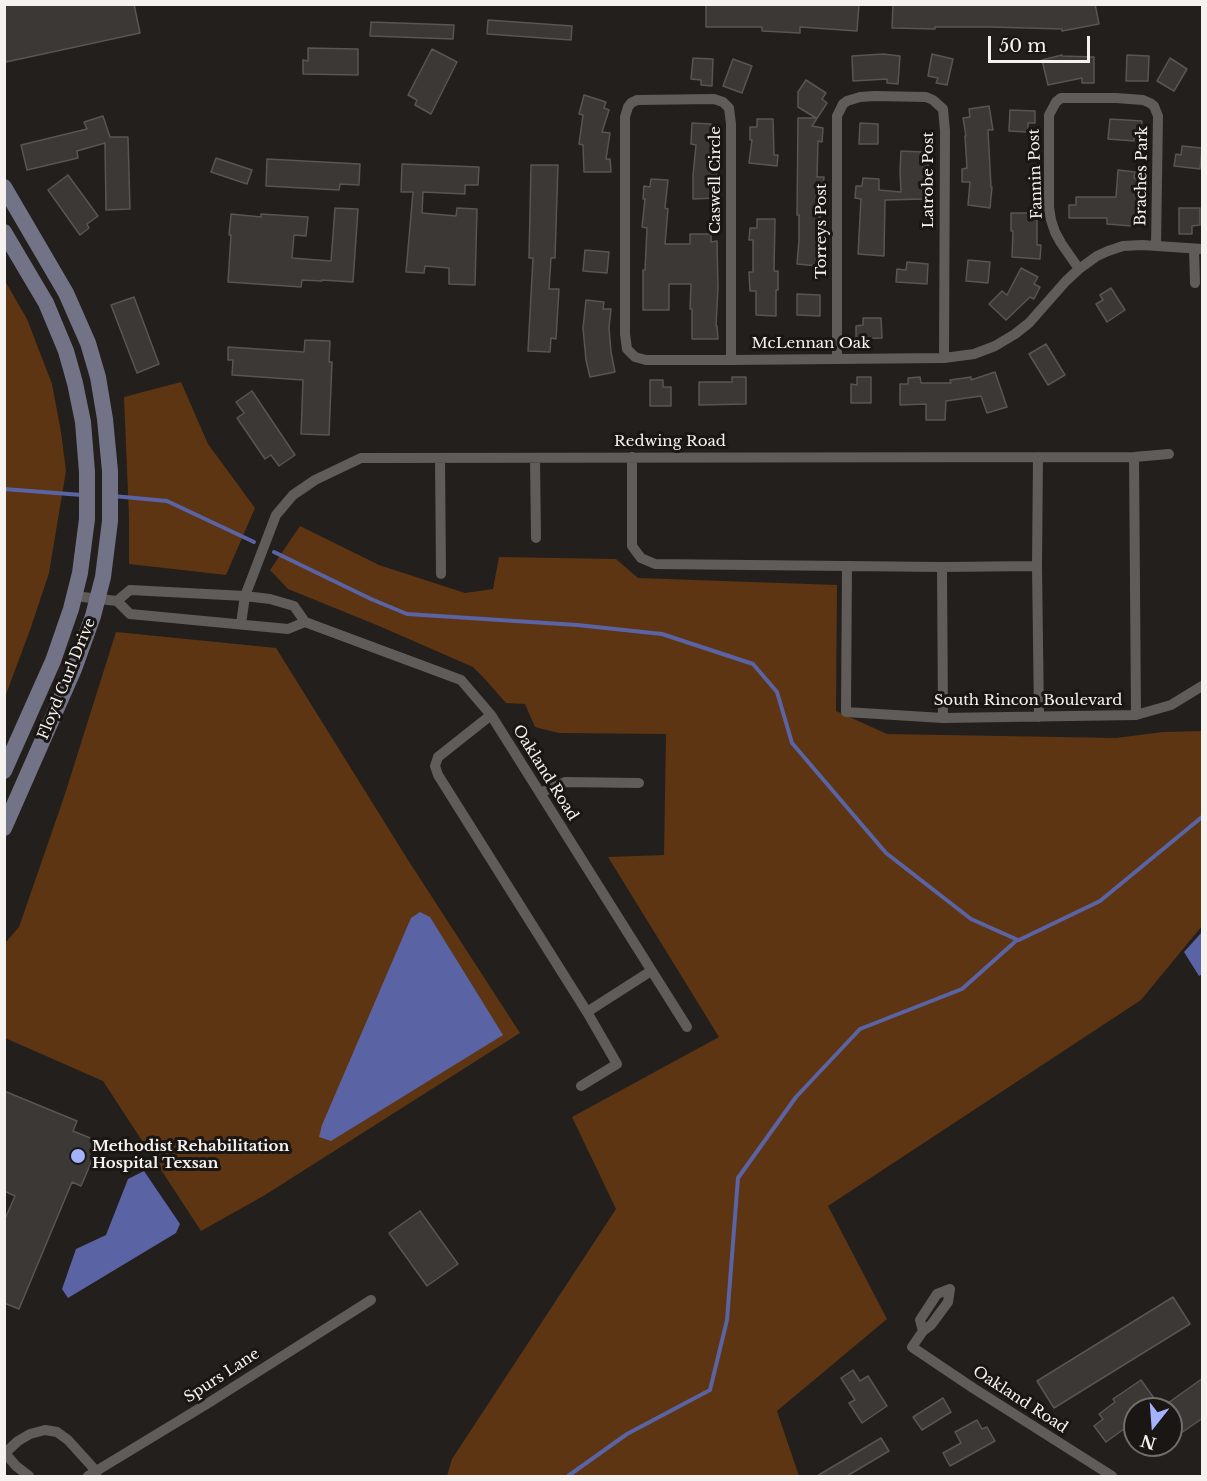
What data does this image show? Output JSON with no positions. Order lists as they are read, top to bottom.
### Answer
{
  "streets": {
    "street": [
      "Fannin Post",
      "Braches Park",
      "Caswell Circle",
      "Latrobe Post",
      "Torreys Post",
      "McLennan Oak",
      "Redwing Road",
      "Floyd Curl Drive",
      "South Rincon Boulevard",
      "Oakland Road",
      "Spurs Lane"
    ]
  },
  "crossings": [
    ["Fannin Post", "Braches Park"],
    ["Fannin Post", "McLennan Oak"],
    ["Braches Park", "McLennan Oak"],
    ["Caswell Circle", "McLennan Oak"],
    ["Latrobe Post", "Torreys Post"],
    ["Latrobe Post", "McLennan Oak"],
    ["Torreys Post", "McLennan Oak"],
    ["Redwing Road", "Oakland Road"]
  ],
  "places": ["Methodist Rehabilitation Hospital Texsan"],
  "scale_bar": "50 m",
  "north": "bottom"
}
